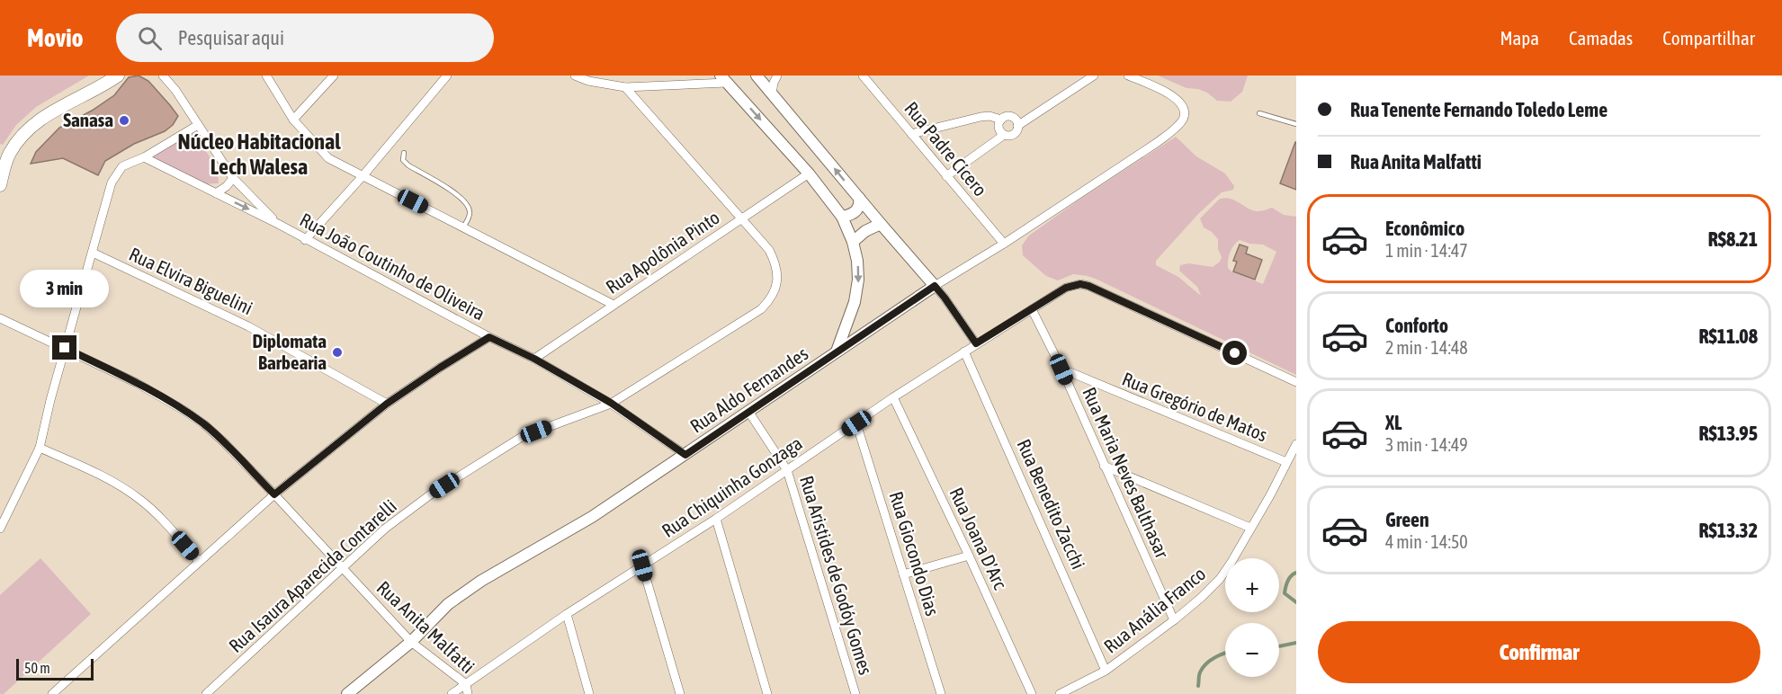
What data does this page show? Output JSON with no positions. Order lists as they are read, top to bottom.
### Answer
{
  "streets": {
    "street": [
      "Rua Padre Cícero",
      "Rua Apolônia Pinto",
      "Rua João Coutinho de Oliveira",
      "Rua Elvira Biguelini",
      "Rua Aldo Fernandes",
      "Rua Gregório de Matos",
      "Rua Maria Neves Balthasar",
      "Rua Chiquinha Gonzaga",
      "Rua Benedito Zacchi",
      "Rua Joana D'Arc",
      "Rua Giocondo Dias",
      "Rua Aristides de Godóy Gomes",
      "Rua Isaura Aparecida Contarelli",
      "Rua Anália Franco",
      "Rua Anita Malfatti"
    ]
  },
  "crossings": [
    ["Rua Padre Cícero", "Rua Aldo Fernandes"],
    ["Rua Apolônia Pinto", "Rua João Coutinho de Oliveira"],
    ["Rua Apolônia Pinto", "Rua Isaura Aparecida Contarelli"],
    ["Rua João Coutinho de Oliveira", "Rua Aldo Fernandes"],
    ["Rua João Coutinho de Oliveira", "Rua Isaura Aparecida Contarelli"],
    ["Rua Aldo Fernandes", "Rua Aristides de Godóy Gomes"],
    ["Rua Aldo Fernandes", "Rua Anita Malfatti"],
    ["Rua Gregório de Matos", "Rua Maria Neves Balthasar"],
    ["Rua Gregório de Matos", "Rua Anália Franco"],
    ["Rua Maria Neves Balthasar", "Rua Chiquinha Gonzaga"],
    ["Rua Maria Neves Balthasar", "Rua Anália Franco"],
    ["Rua Chiquinha Gonzaga", "Rua Benedito Zacchi"],
    ["Rua Chiquinha Gonzaga", "Rua Joana D'Arc"],
    ["Rua Chiquinha Gonzaga", "Rua Giocondo Dias"],
    ["Rua Chiquinha Gonzaga", "Rua Aristides de Godóy Gomes"],
    ["Rua Chiquinha Gonzaga", "Rua Anita Malfatti"],
    ["Rua Benedito Zacchi", "Rua Anália Franco"],
    ["Rua Isaura Aparecida Contarelli", "Rua Anita Malfatti"]
  ],
  "districts": ["Núcleo Habitacional Lech Walesa"],
  "places": ["Sanasa", "Diplomata Barbearia"],
  "scale_bar": "50 m",
  "page": {
    "header": "Movio",
    "search": "Pesquisar aqui",
    "nav": ["Mapa", "Camadas", "Compartilhar"],
    "banner": ["Rua Tenente Fernando Toledo Leme", "Rua Anita Malfatti"],
    "list": [
      {
        "name": "Econômico",
        "note": "1 min · 14:47",
        "value": "R$8.21"
      },
      {
        "name": "Conforto",
        "note": "2 min · 14:48",
        "value": "R$11.08"
      },
      {
        "name": "XL",
        "note": "3 min · 14:49",
        "value": "R$13.95"
      },
      {
        "name": "Green",
        "note": "4 min · 14:50",
        "value": "R$13.32"
      }
    ],
    "bubble": "3 min",
    "map_buttons": ["+", "−"],
    "buttons": "Confirmar",
    "scale": "50 m"
  }
}
